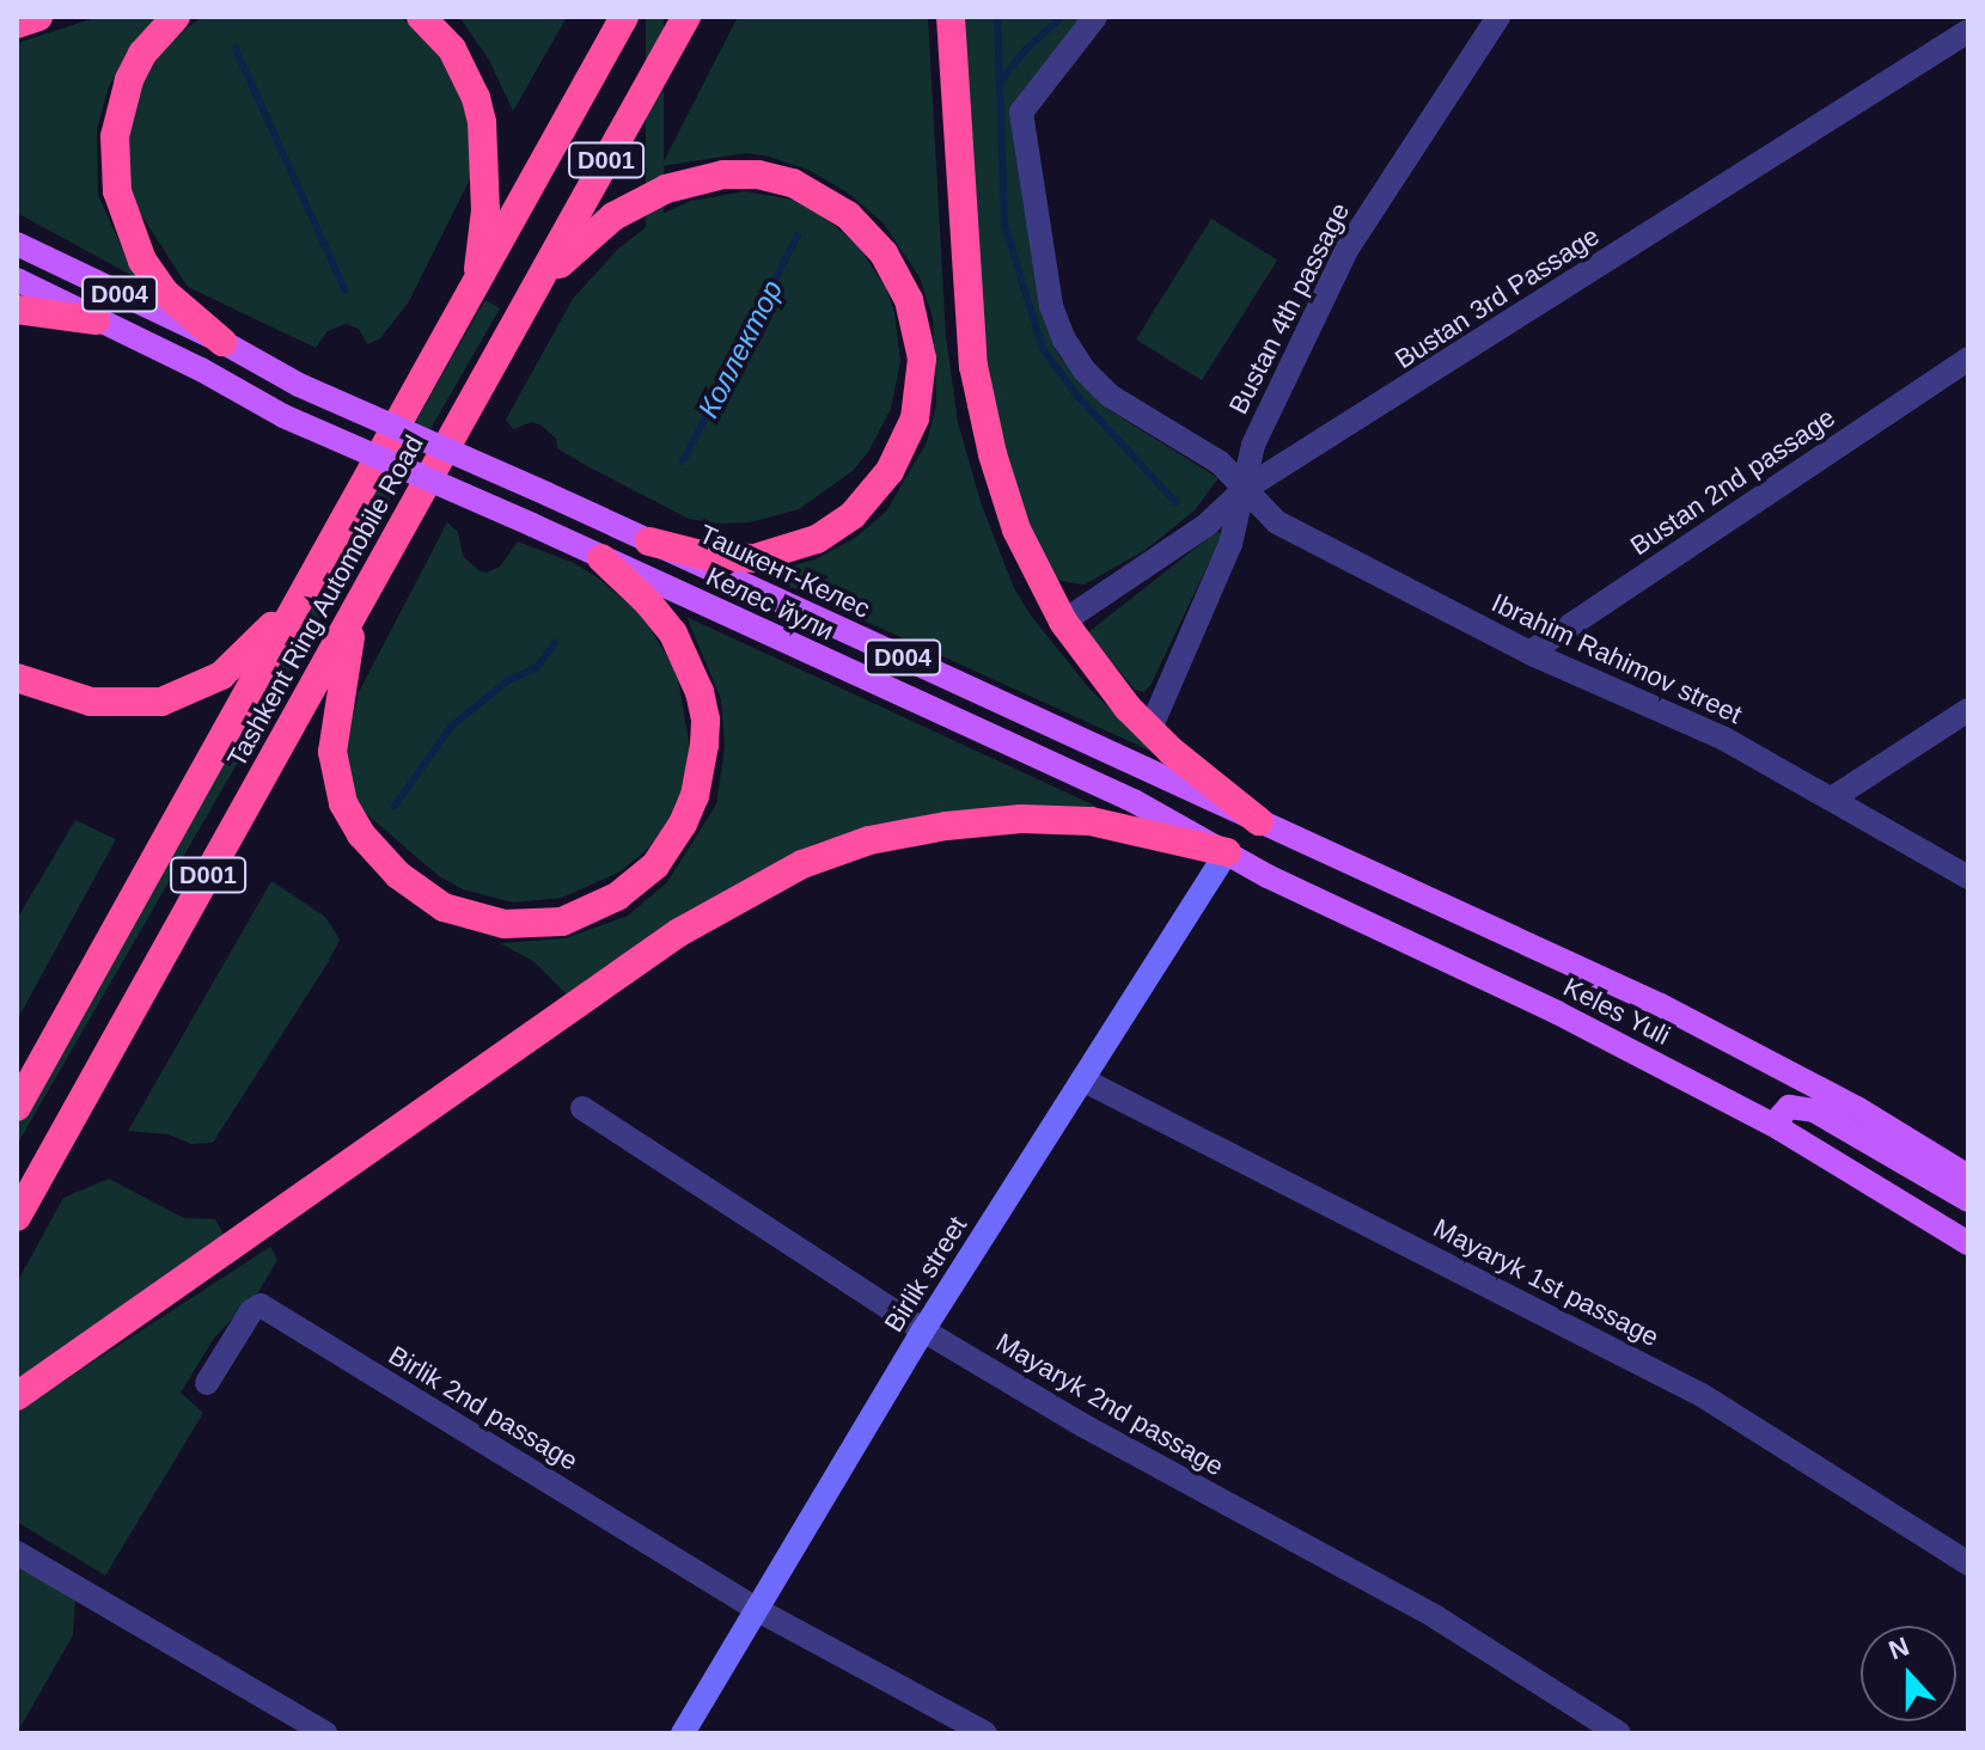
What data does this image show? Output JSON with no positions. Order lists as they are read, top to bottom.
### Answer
{
  "streets": {
    "highway": ["D001", "Tashkent Ring Automobile Road"],
    "main road": [
      "D004",
      "Ташкент-Келес",
      "Келес йули",
      "Keles Yuli"
    ],
    "street": [
      "Bustan 3rd Passage",
      "Bustan 4th passage",
      "Bustan 2nd passage",
      "Ibrahim Rahimov street",
      "Birlik street",
      "Mayaryk 1st passage",
      "Mayaryk 2nd passage",
      "Birlik 2nd passage"
    ]
  },
  "crossings": [
    ["D004", "Ташкент-Келес"],
    ["D004", "Келес йули"],
    ["Bustan 3rd Passage", "Bustan 4th passage"],
    ["Bustan 3rd Passage", "Ibrahim Rahimov street"],
    ["Bustan 4th passage", "Ibrahim Rahimov street"],
    ["Bustan 2nd passage", "Ibrahim Rahimov street"],
    ["Ташкент-Келес", "Keles Yuli"],
    ["Келес йули", "Keles Yuli"],
    ["Келес йули", "Birlik street"],
    ["Keles Yuli", "Birlik street"],
    ["Birlik street", "Mayaryk 1st passage"],
    ["Birlik street", "Mayaryk 2nd passage"],
    ["Birlik street", "Birlik 2nd passage"]
  ],
  "water": ["Коллектор"],
  "north": "top"
}
